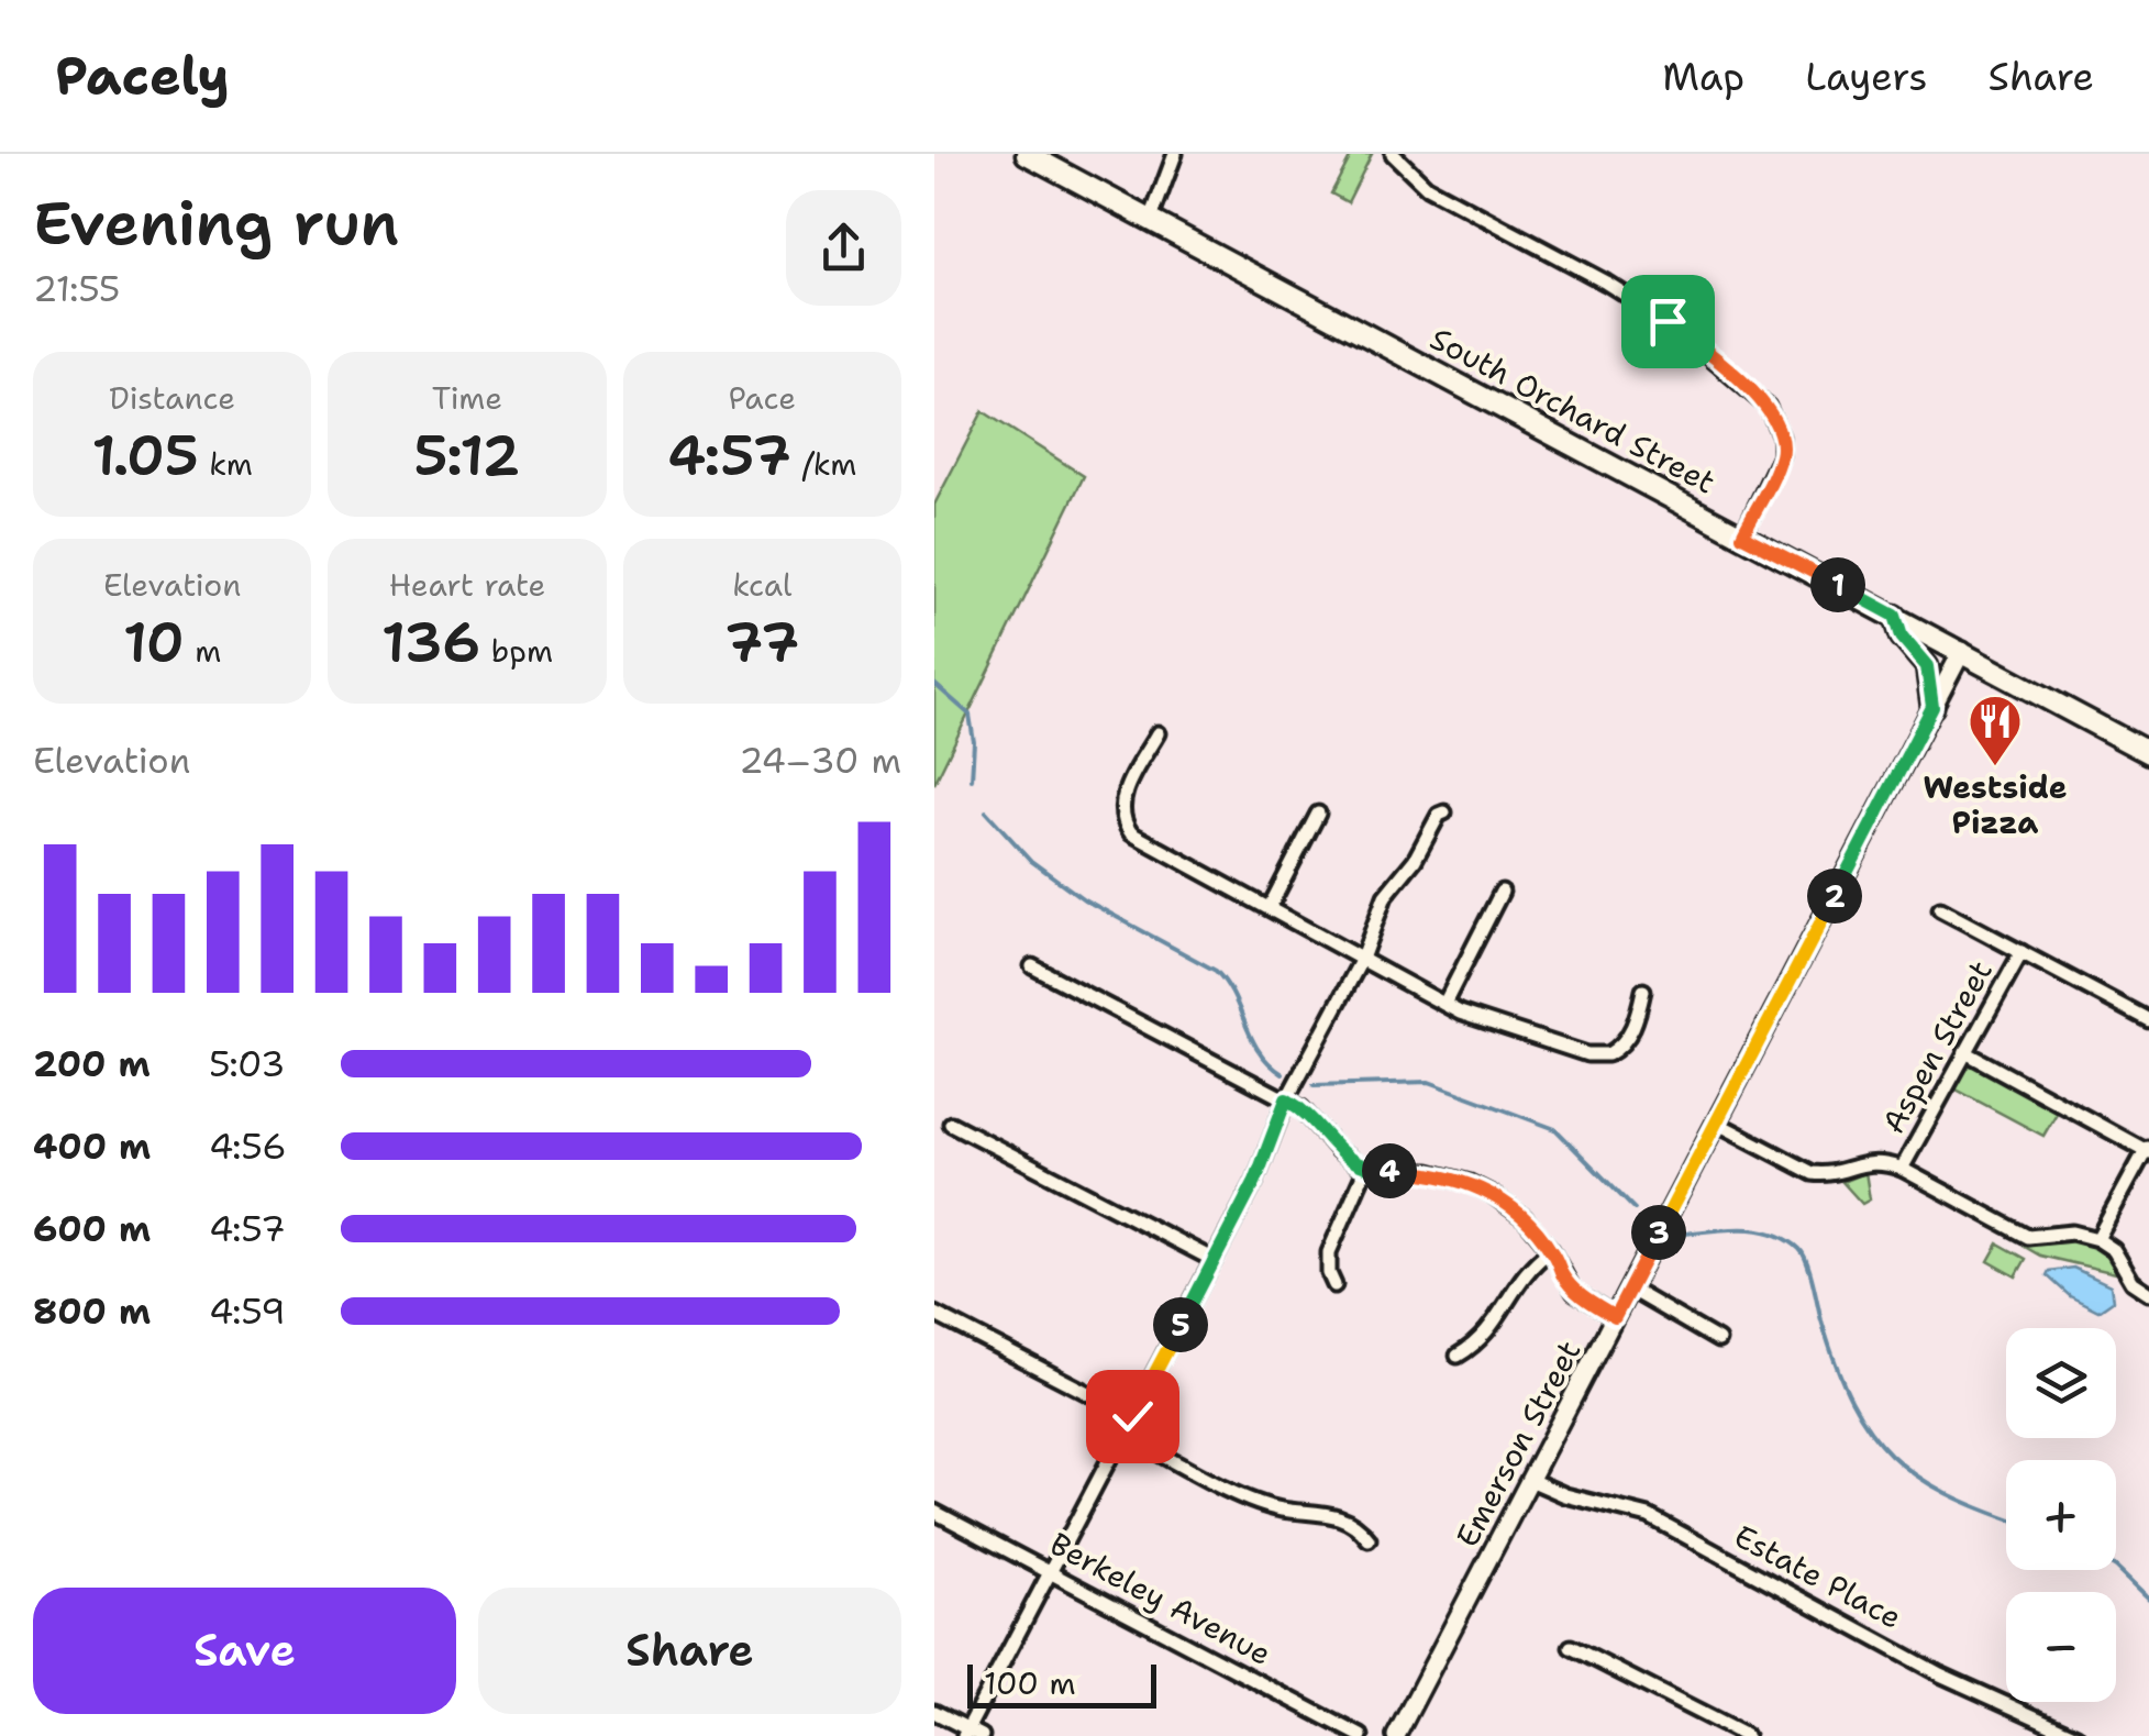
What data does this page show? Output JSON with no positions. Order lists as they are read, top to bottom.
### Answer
{
  "streets": {
    "main road": ["South Orchard Street", "Emerson Street"],
    "street": ["Aspen Street", "Estate Place", "Berkeley Avenue"]
  },
  "crossings": [
    ["South Orchard Street", "Emerson Street"],
    ["Emerson Street", "Estate Place"]
  ],
  "places": {
    "restaurant": ["Westside Pizza"]
  },
  "scale_bar": "100 m",
  "page": {
    "header": "Pacely",
    "nav": ["Map", "Layers", "Share"],
    "heading": ["Evening run", "21:55"],
    "stats": [
      ["Distance", "1.05 km"],
      ["Time", "5:12"],
      ["Pace", "4:57 /km"],
      ["Elevation", "10 m"],
      ["Heart rate", "136 bpm"],
      ["kcal", "77"]
    ],
    "pins": [
      "1",
      "2",
      "4",
      "3",
      "5"
    ],
    "chart": ["Elevation", "24–30 m"],
    "list": [
      {
        "name": "200 m",
        "note": "5:03"
      },
      {
        "name": "400 m",
        "note": "4:56"
      },
      {
        "name": "600 m",
        "note": "4:57"
      },
      {
        "name": "800 m",
        "note": "4:59"
      }
    ],
    "map_buttons": ["+", "−"],
    "buttons": ["Save", "Share"],
    "scale": "100 m"
  }
}
